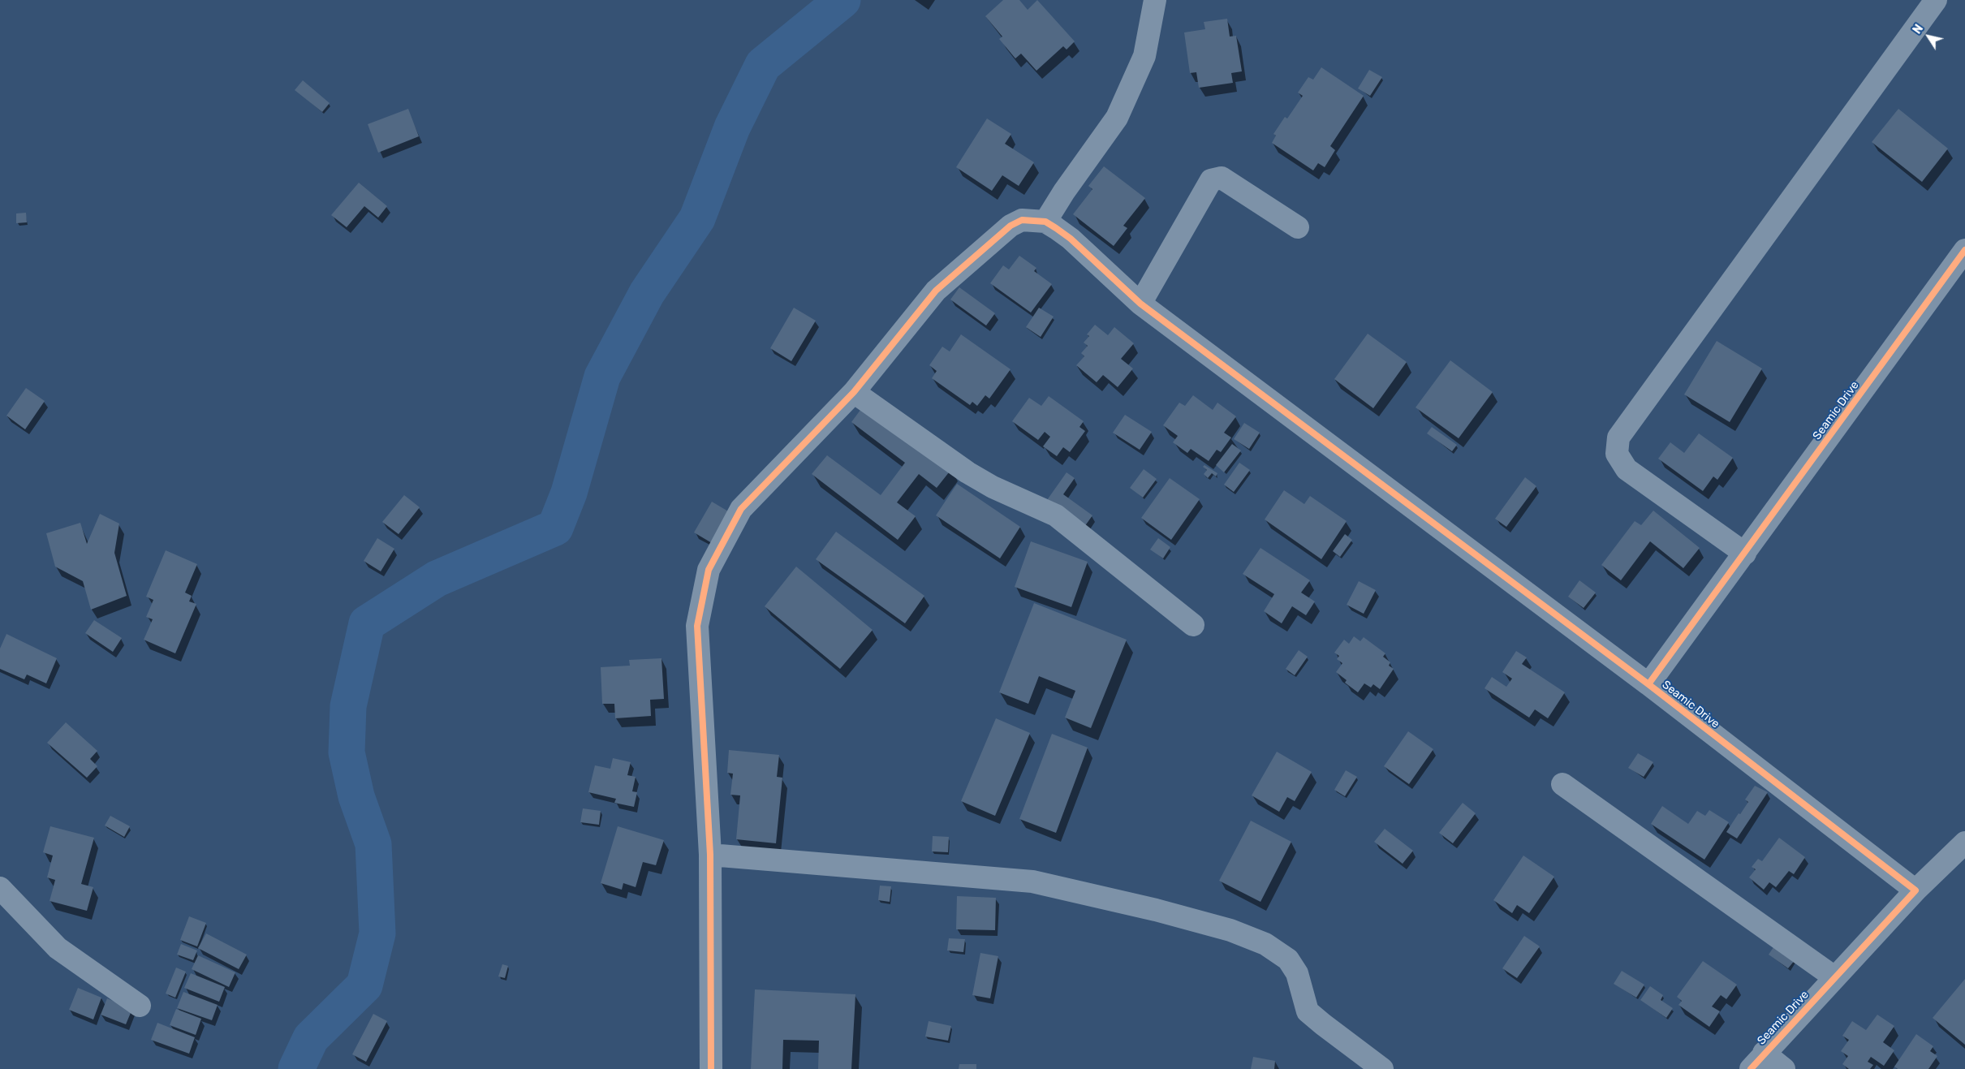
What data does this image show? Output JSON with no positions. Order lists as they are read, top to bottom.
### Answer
{
  "streets": {
    "street": ["Seamic Drive"]
  },
  "north": "top left"
}
